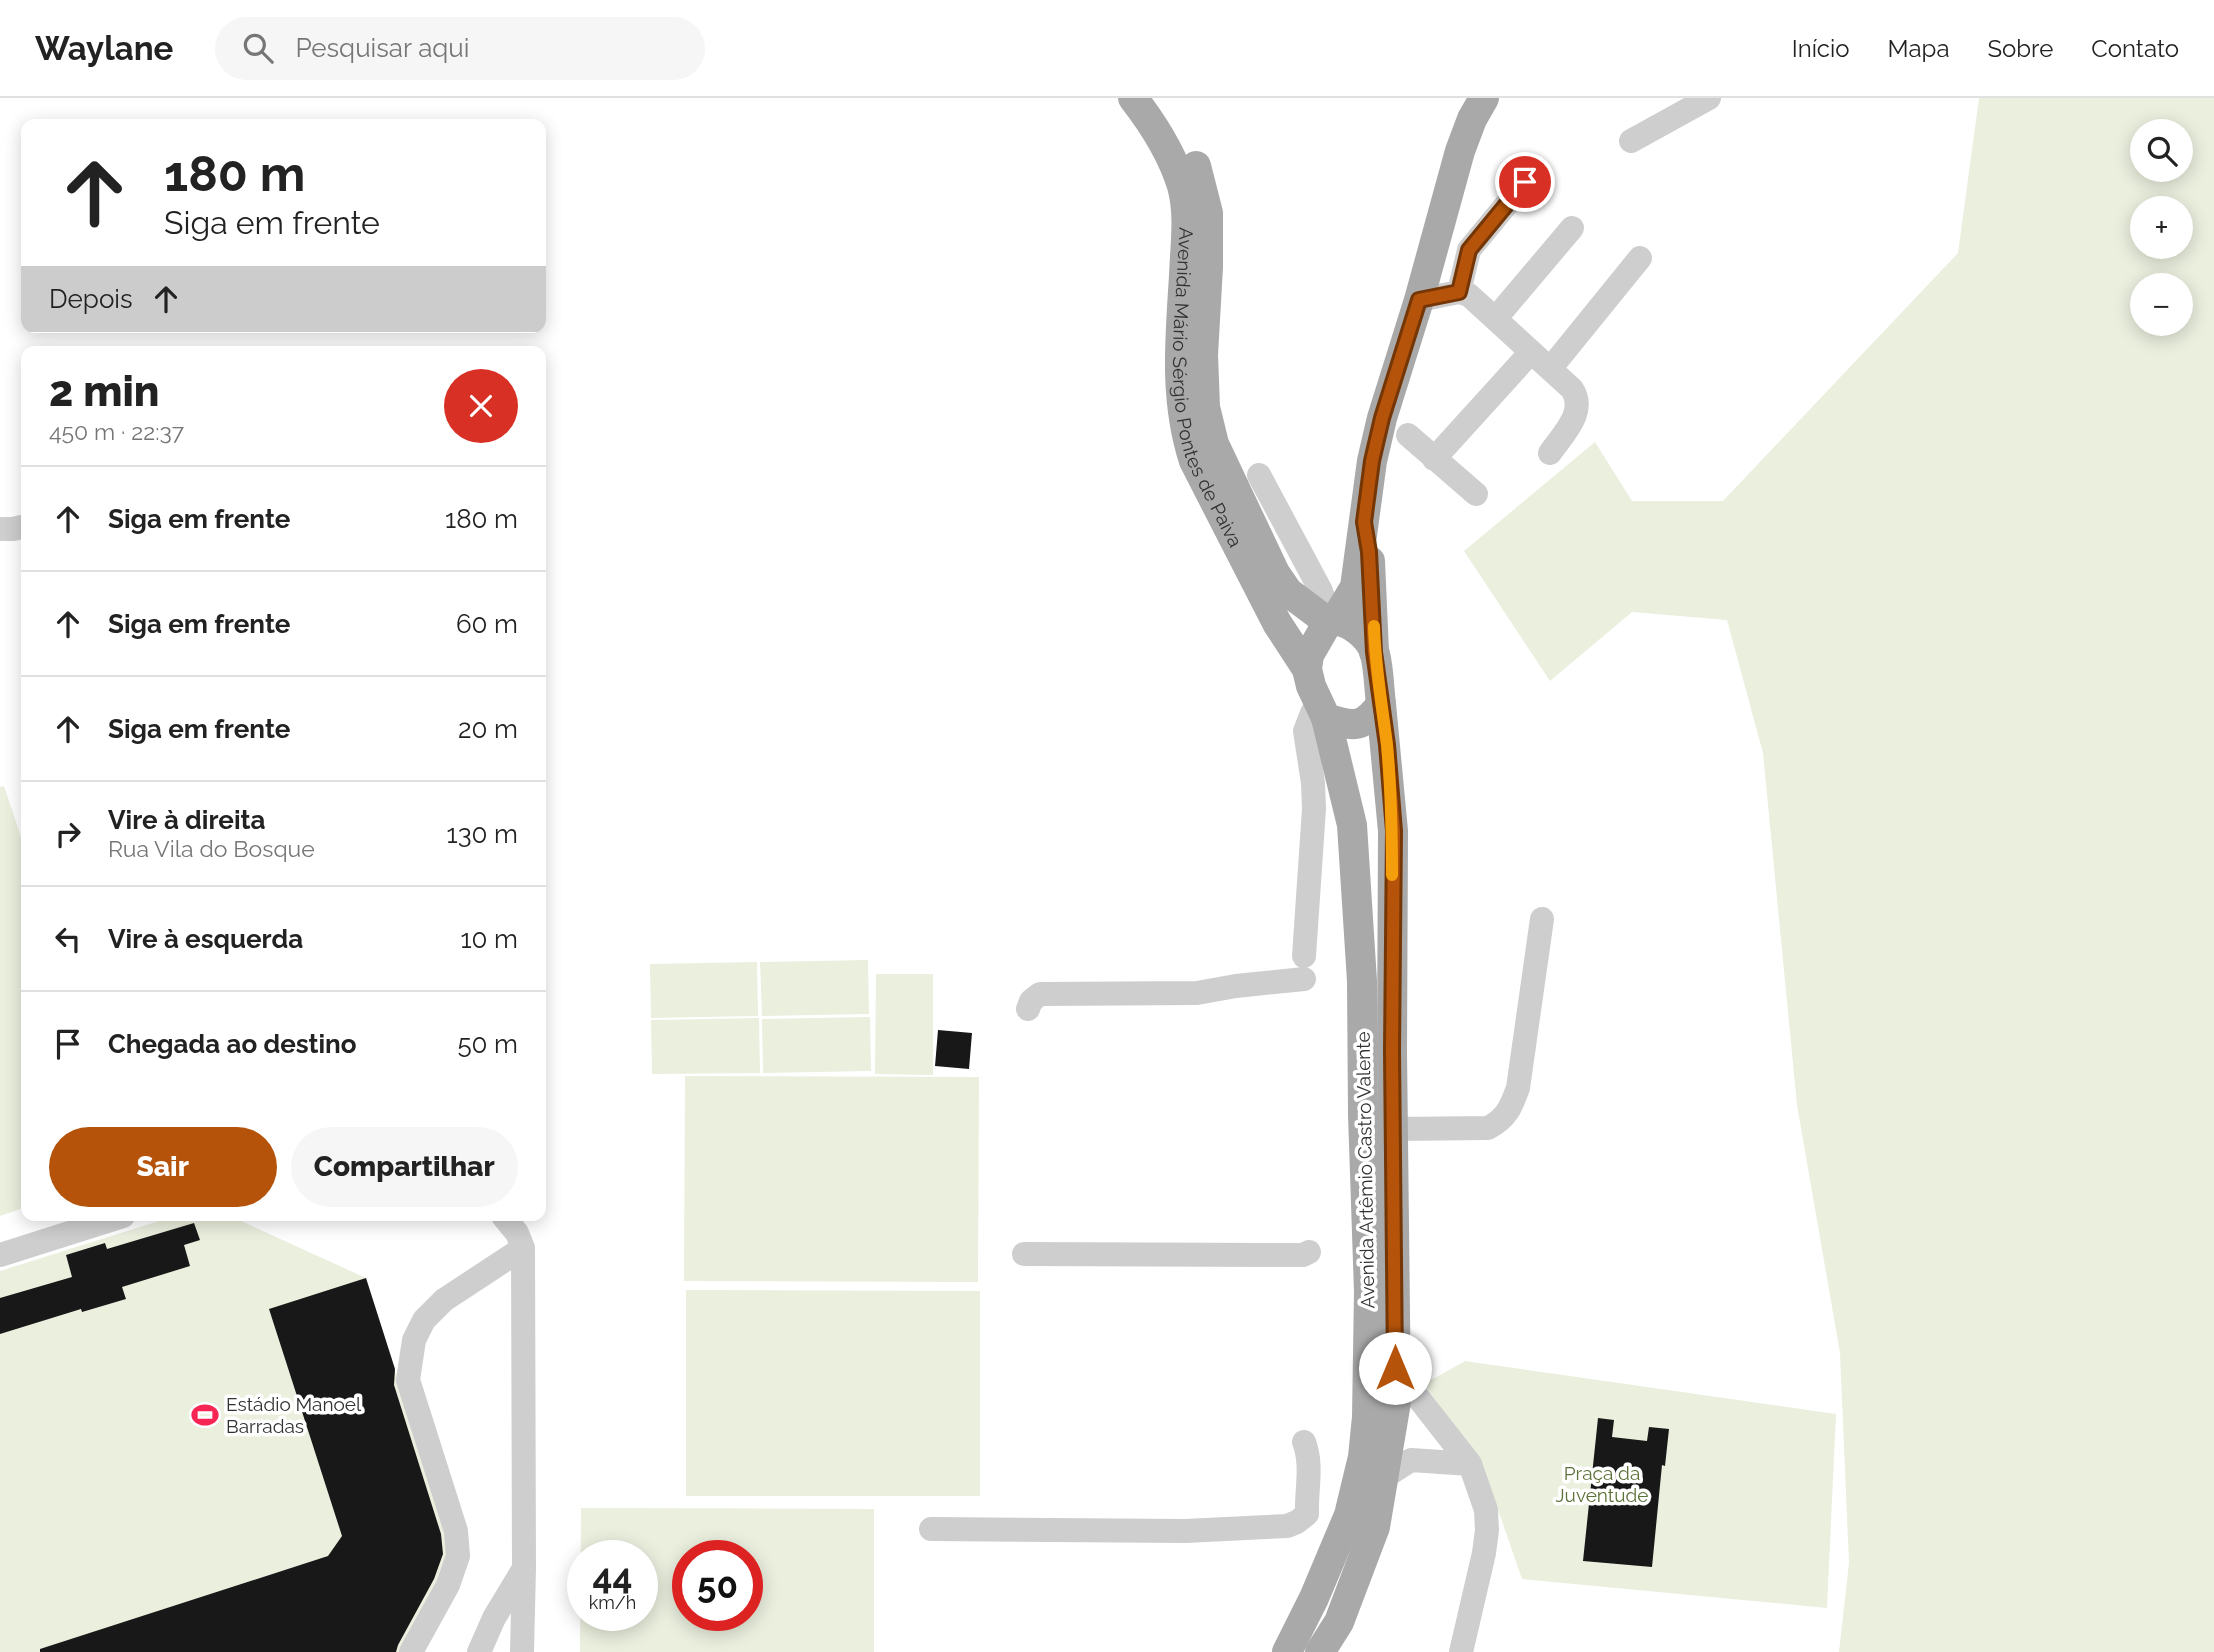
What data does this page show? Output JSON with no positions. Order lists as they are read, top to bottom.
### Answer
{
  "streets": {
    "main road": ["Avenida Mário Sérgio Pontes de Paiva", "Avenida Artêmio Castro Valente"]
  },
  "crossings": [
    ["Avenida Mário Sérgio Pontes de Paiva", "Avenida Artêmio Castro Valente"]
  ],
  "parks": ["Praça da Juventude"],
  "places": {
    "sports": ["Estádio Manoel Barradas"]
  },
  "page": {
    "header": "Waylane",
    "search": "Pesquisar aqui",
    "nav": [
      "Início",
      "Mapa",
      "Sobre",
      "Contato"
    ],
    "map_buttons": ["+", "−"],
    "turn": ["180 m", "Siga em frente"],
    "then": "Depois",
    "heading": ["2 min", "450 m · 22:37"],
    "list": [
      {
        "name": "Siga em frente",
        "value": "180 m"
      },
      {
        "name": "Siga em frente",
        "value": "60 m"
      },
      {
        "name": "Siga em frente",
        "value": "20 m"
      },
      {
        "name": "Vire à direita",
        "note": "Rua Vila do Bosque",
        "value": "130 m"
      },
      {
        "name": "Vire à esquerda",
        "value": "10 m"
      },
      {
        "name": "Chegada ao destino",
        "value": "50 m"
      }
    ],
    "buttons": ["Sair", "Compartilhar"],
    "speed": "44 km/h",
    "limit": "50"
  }
}
